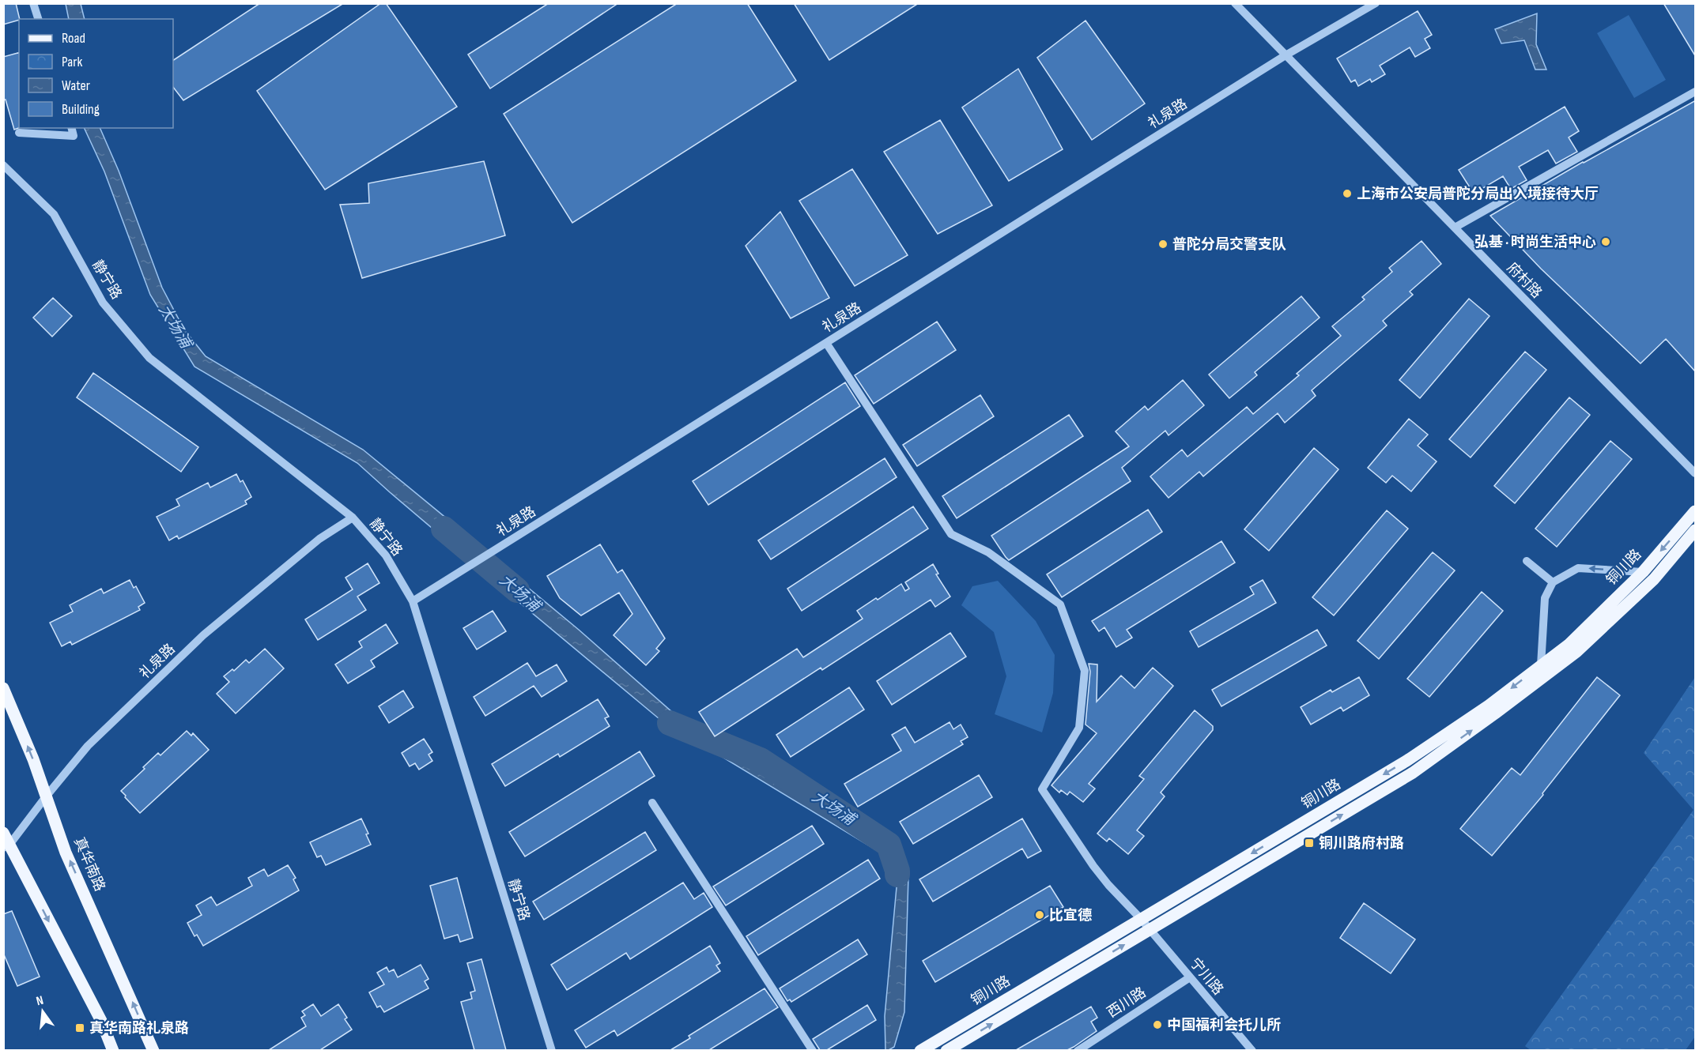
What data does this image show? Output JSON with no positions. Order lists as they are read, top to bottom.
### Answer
{
  "streets": {
    "main road": ["铜川路", "真华南路"],
    "street": [
      "礼泉路",
      "静宁路",
      "府村路",
      "宁川路",
      "西川路"
    ]
  },
  "crossings": [
    ["礼泉路", "静宁路"],
    ["礼泉路", "府村路"],
    ["礼泉路", "真华南路"],
    ["礼泉路", "宁川路"],
    ["铜川路", "宁川路"],
    ["宁川路", "西川路"]
  ],
  "water": ["大场浦"],
  "places": {
    "other": [
      "上海市公安局普陀分局出入境接待大厅",
      "弘基 · 时尚生活中心",
      "普陀分局交警支队",
      "比宜德",
      "中国福利会托儿所"
    ],
    "transit": ["铜川路府村路", "真华南路礼泉路"]
  },
  "legend": [
    "Road",
    "Park",
    "Water",
    "Building"
  ],
  "north": "top"
}
